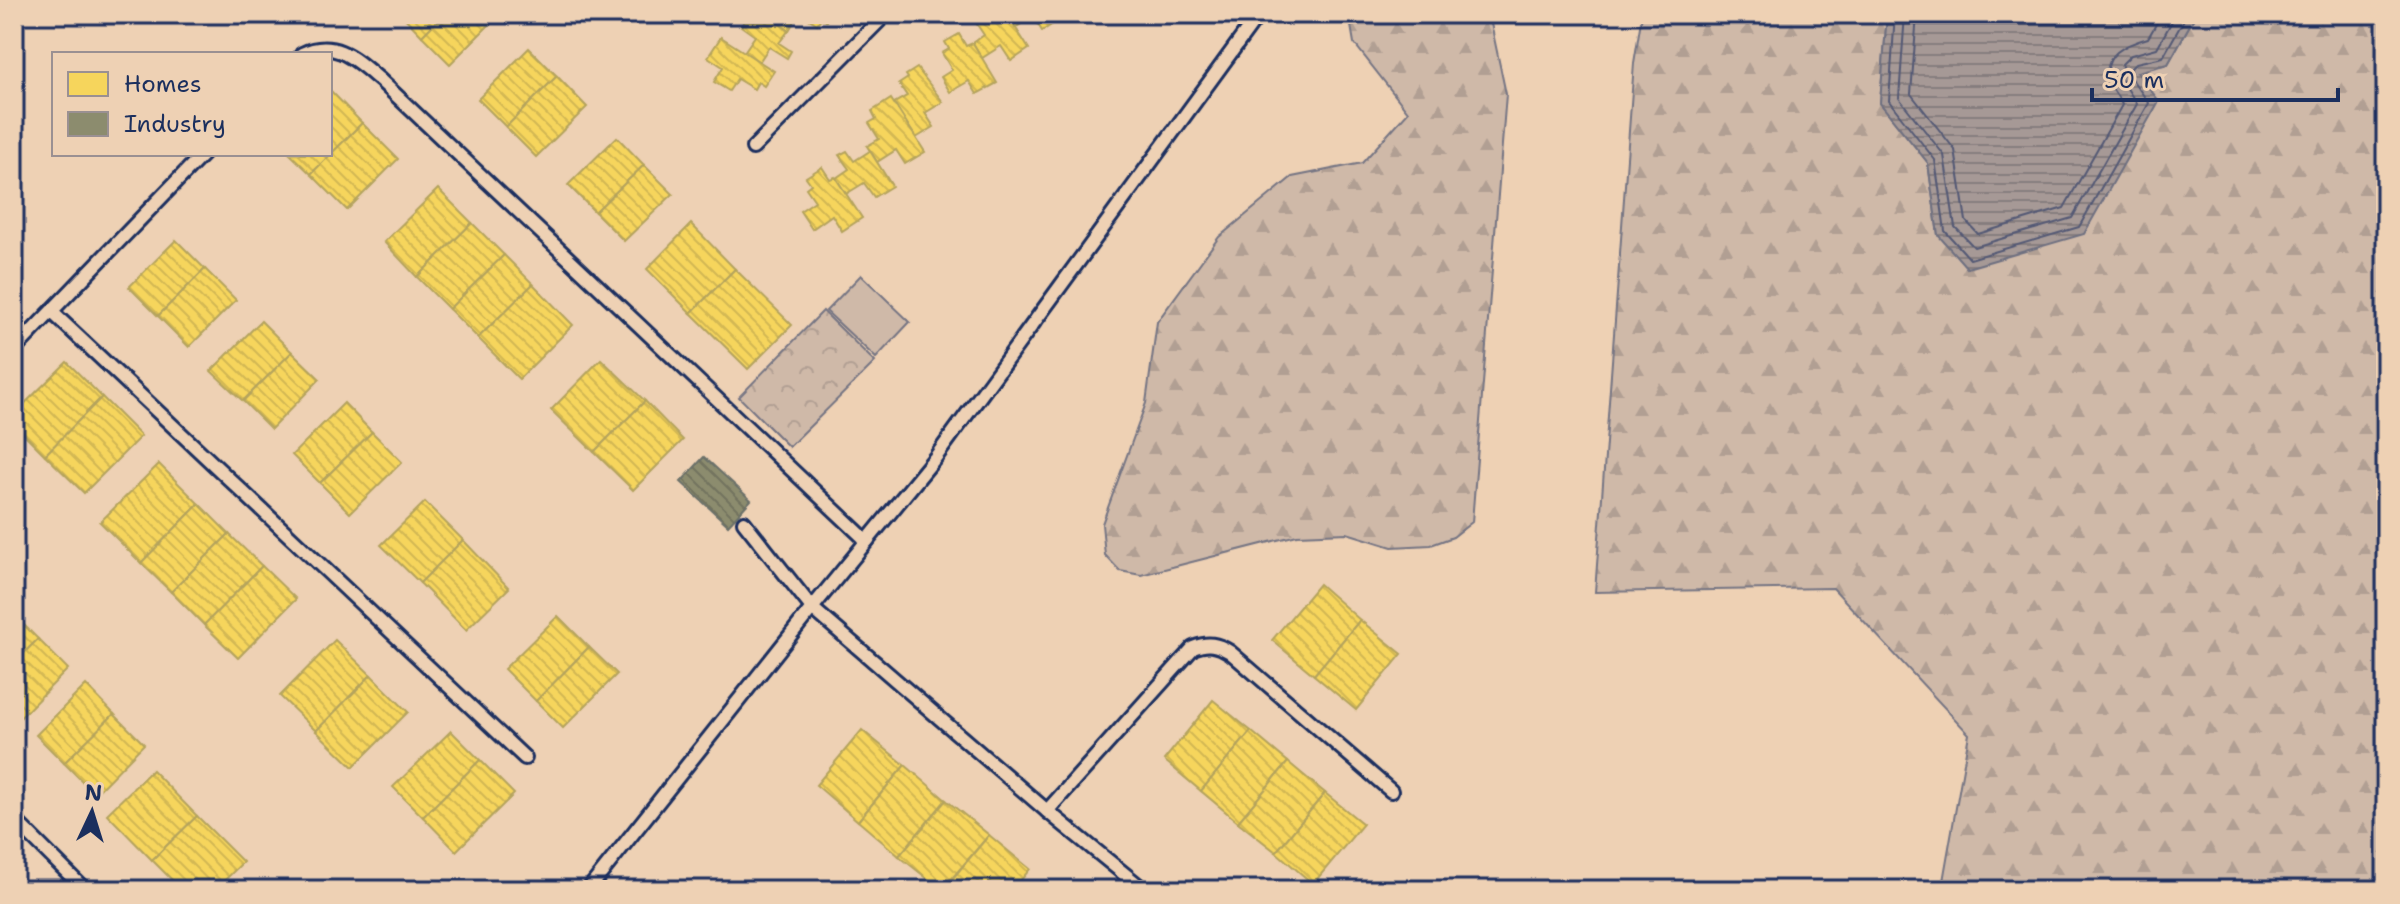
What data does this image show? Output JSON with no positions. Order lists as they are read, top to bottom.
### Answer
{
  "legend": ["Homes", "Industry"],
  "scale_bar": "50 m",
  "north": "top"
}
